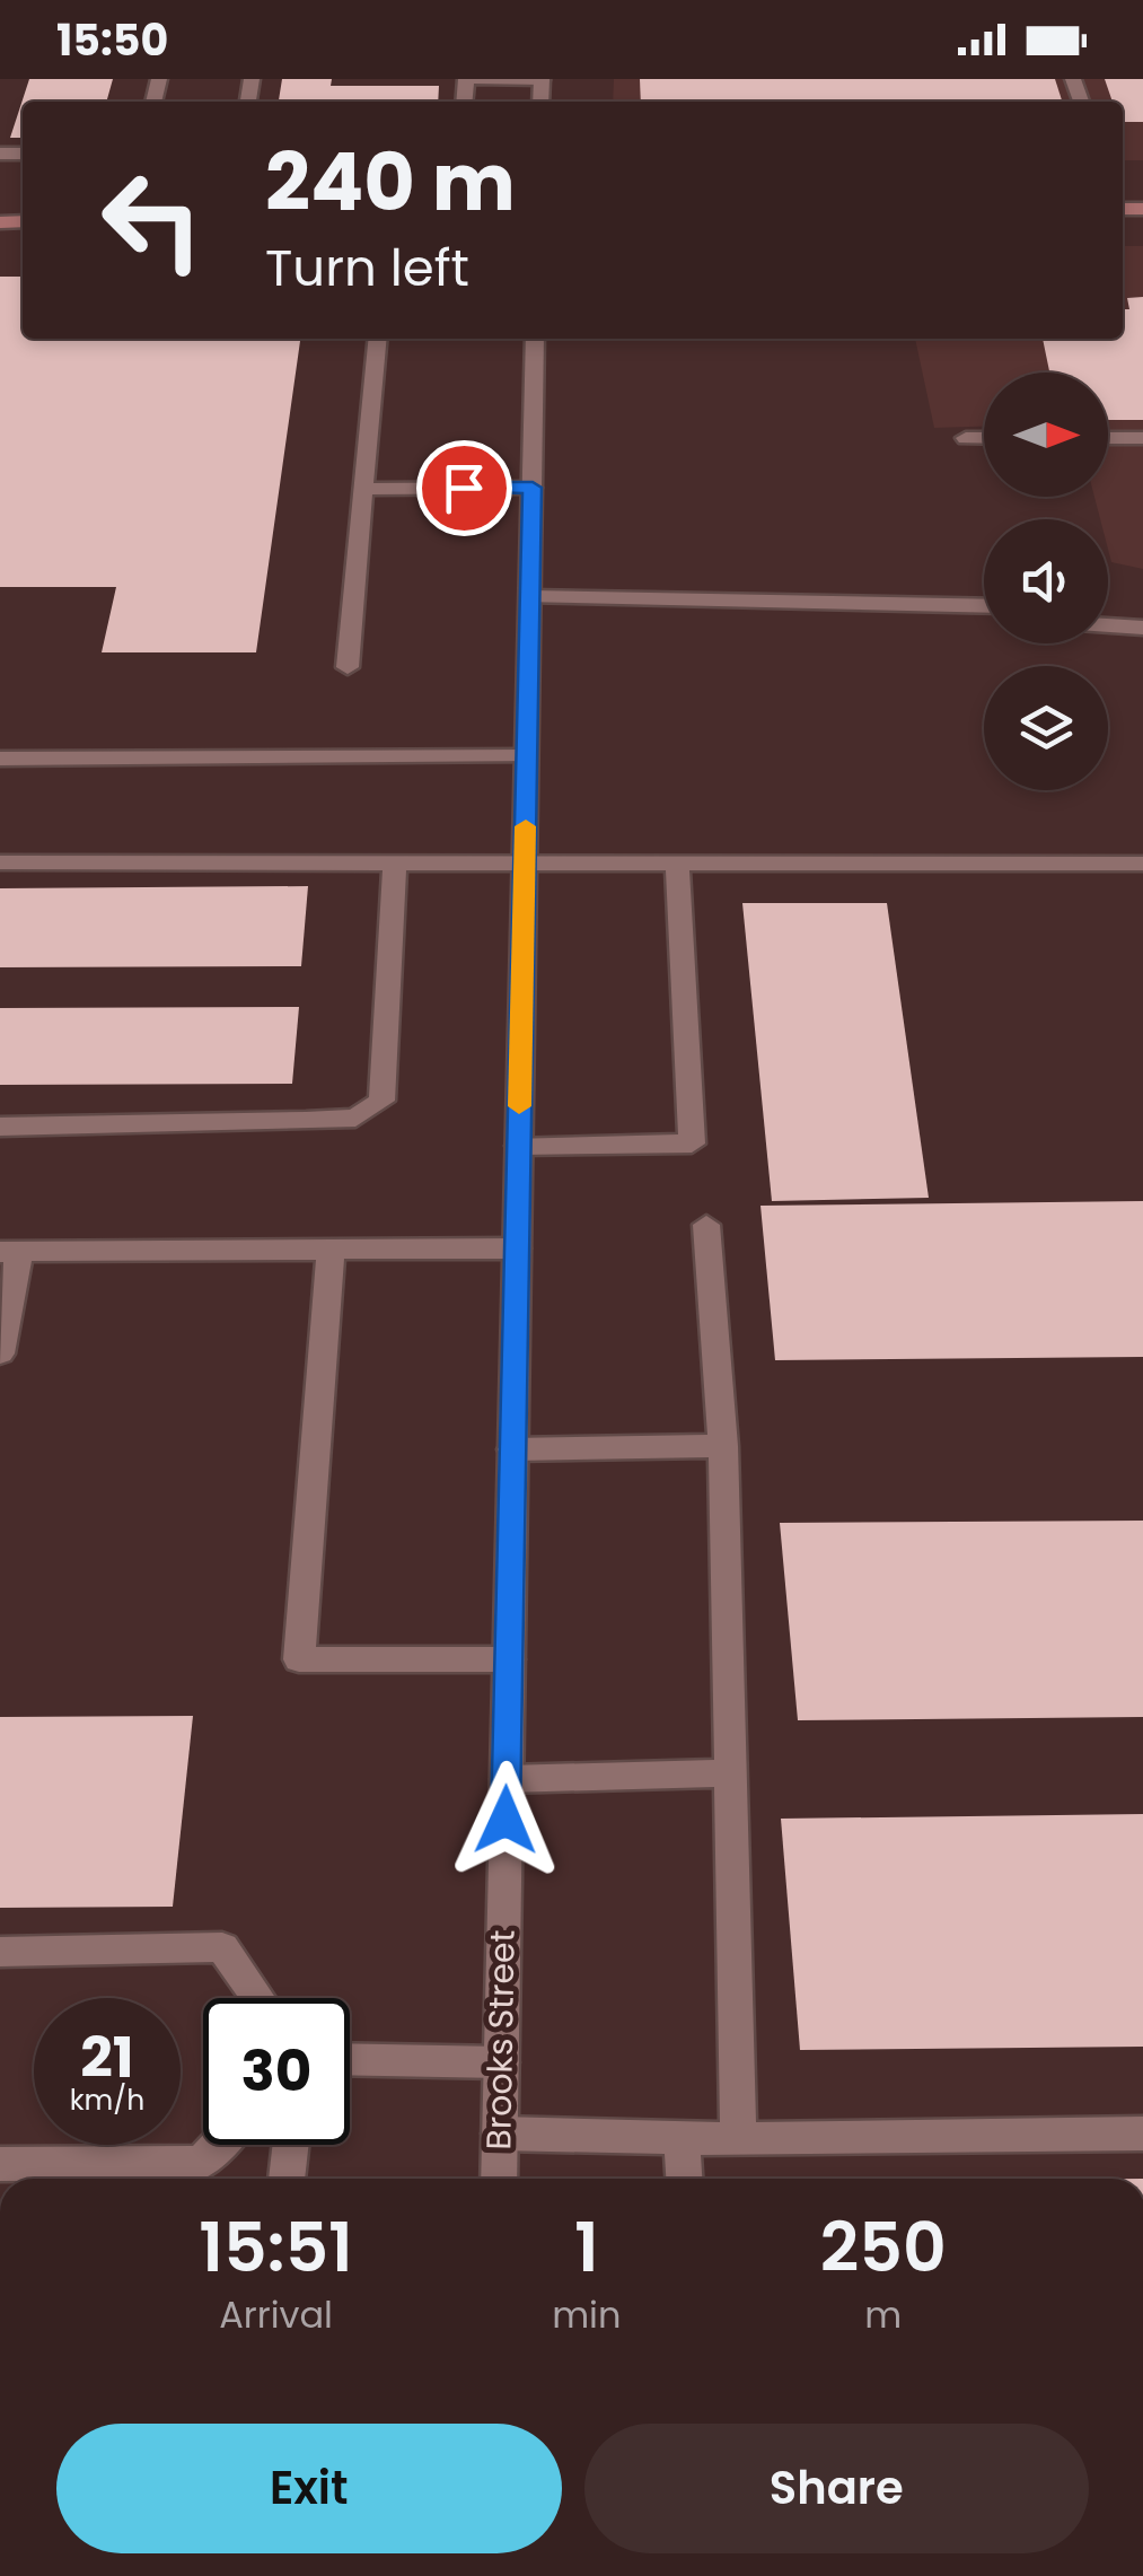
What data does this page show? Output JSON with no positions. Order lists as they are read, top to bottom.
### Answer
{
  "streets": {
    "street": ["Brooks Street"]
  },
  "north": "right",
  "page": {
    "status": "15:50",
    "turn": ["240 m", "Turn left"],
    "speed": "21 km/h",
    "limit": "30",
    "eta": [
      "15:51",
      "Arrival",
      "1",
      "min",
      "250",
      "m"
    ],
    "buttons": ["Exit", "Share"]
  }
}
